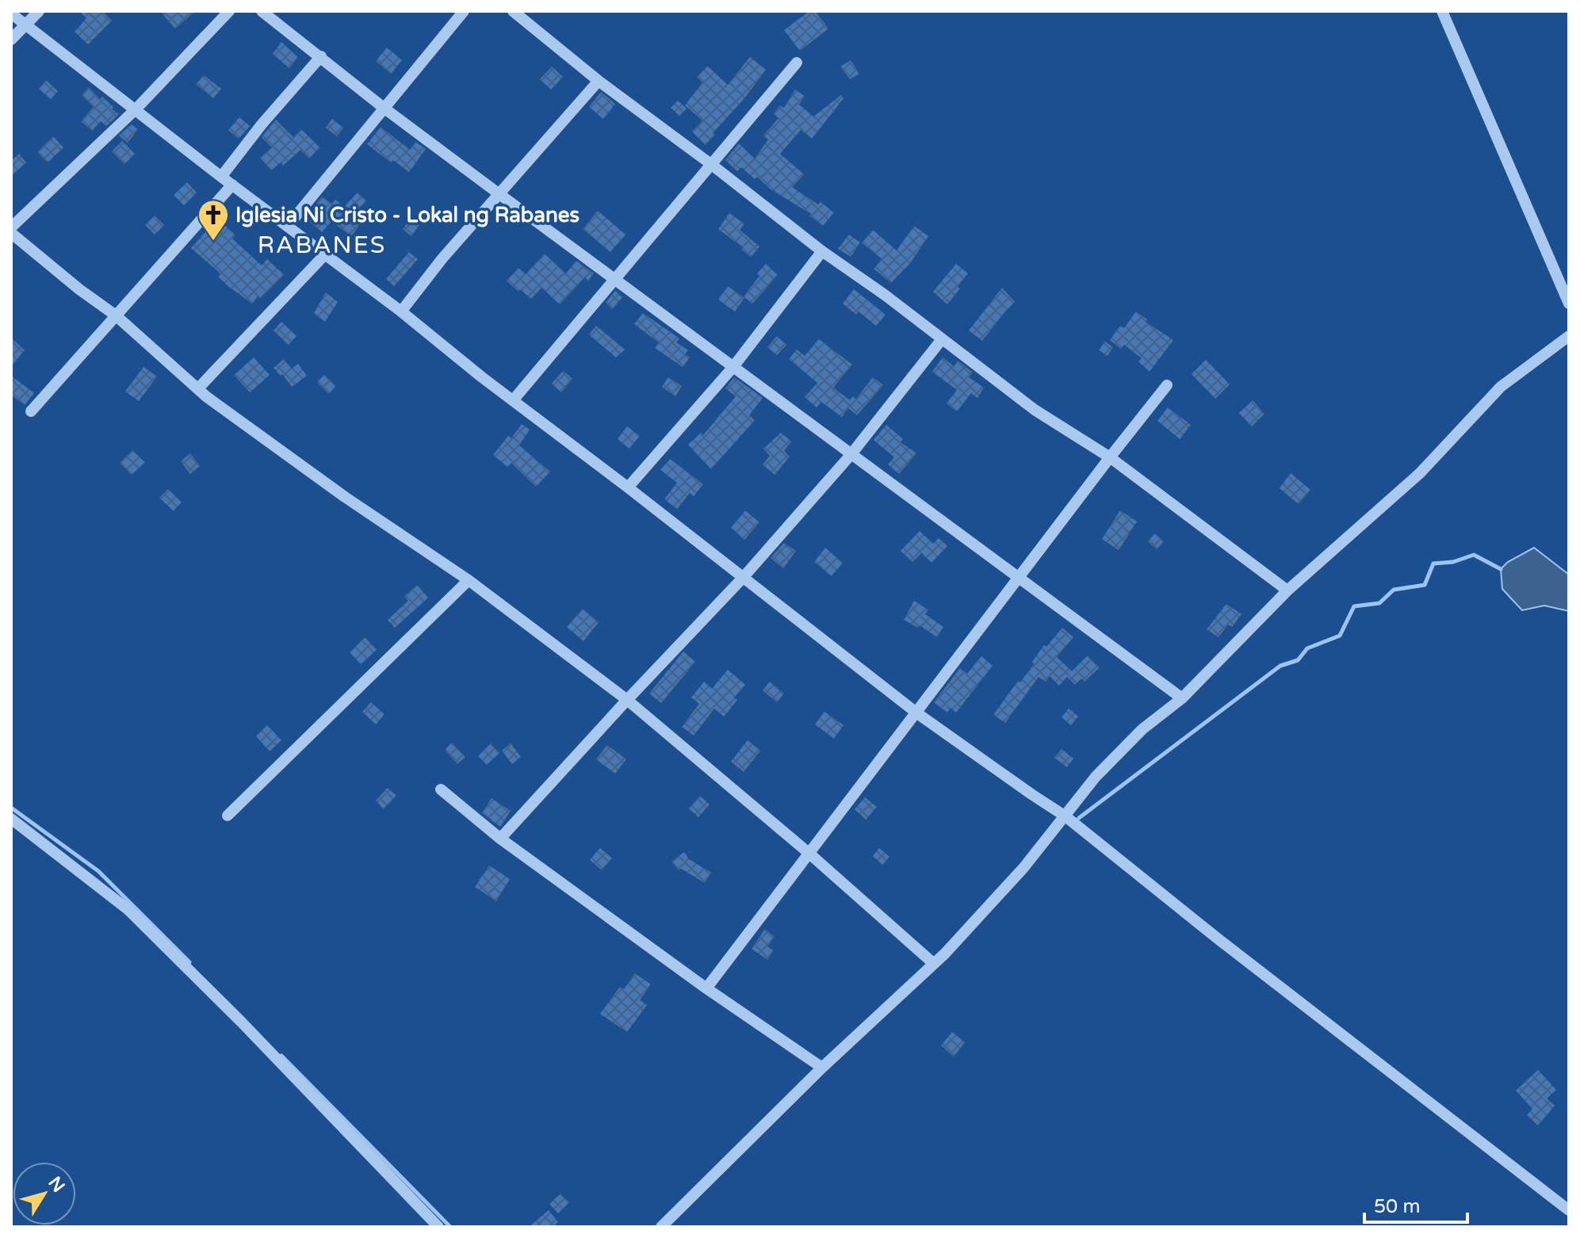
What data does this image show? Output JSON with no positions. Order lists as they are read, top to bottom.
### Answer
{
  "districts": ["RABANES"],
  "places": {
    "church": ["Iglesia Ni Cristo - Lokal ng Rabanes"]
  },
  "scale_bar": "50 m",
  "north": "top right"
}
